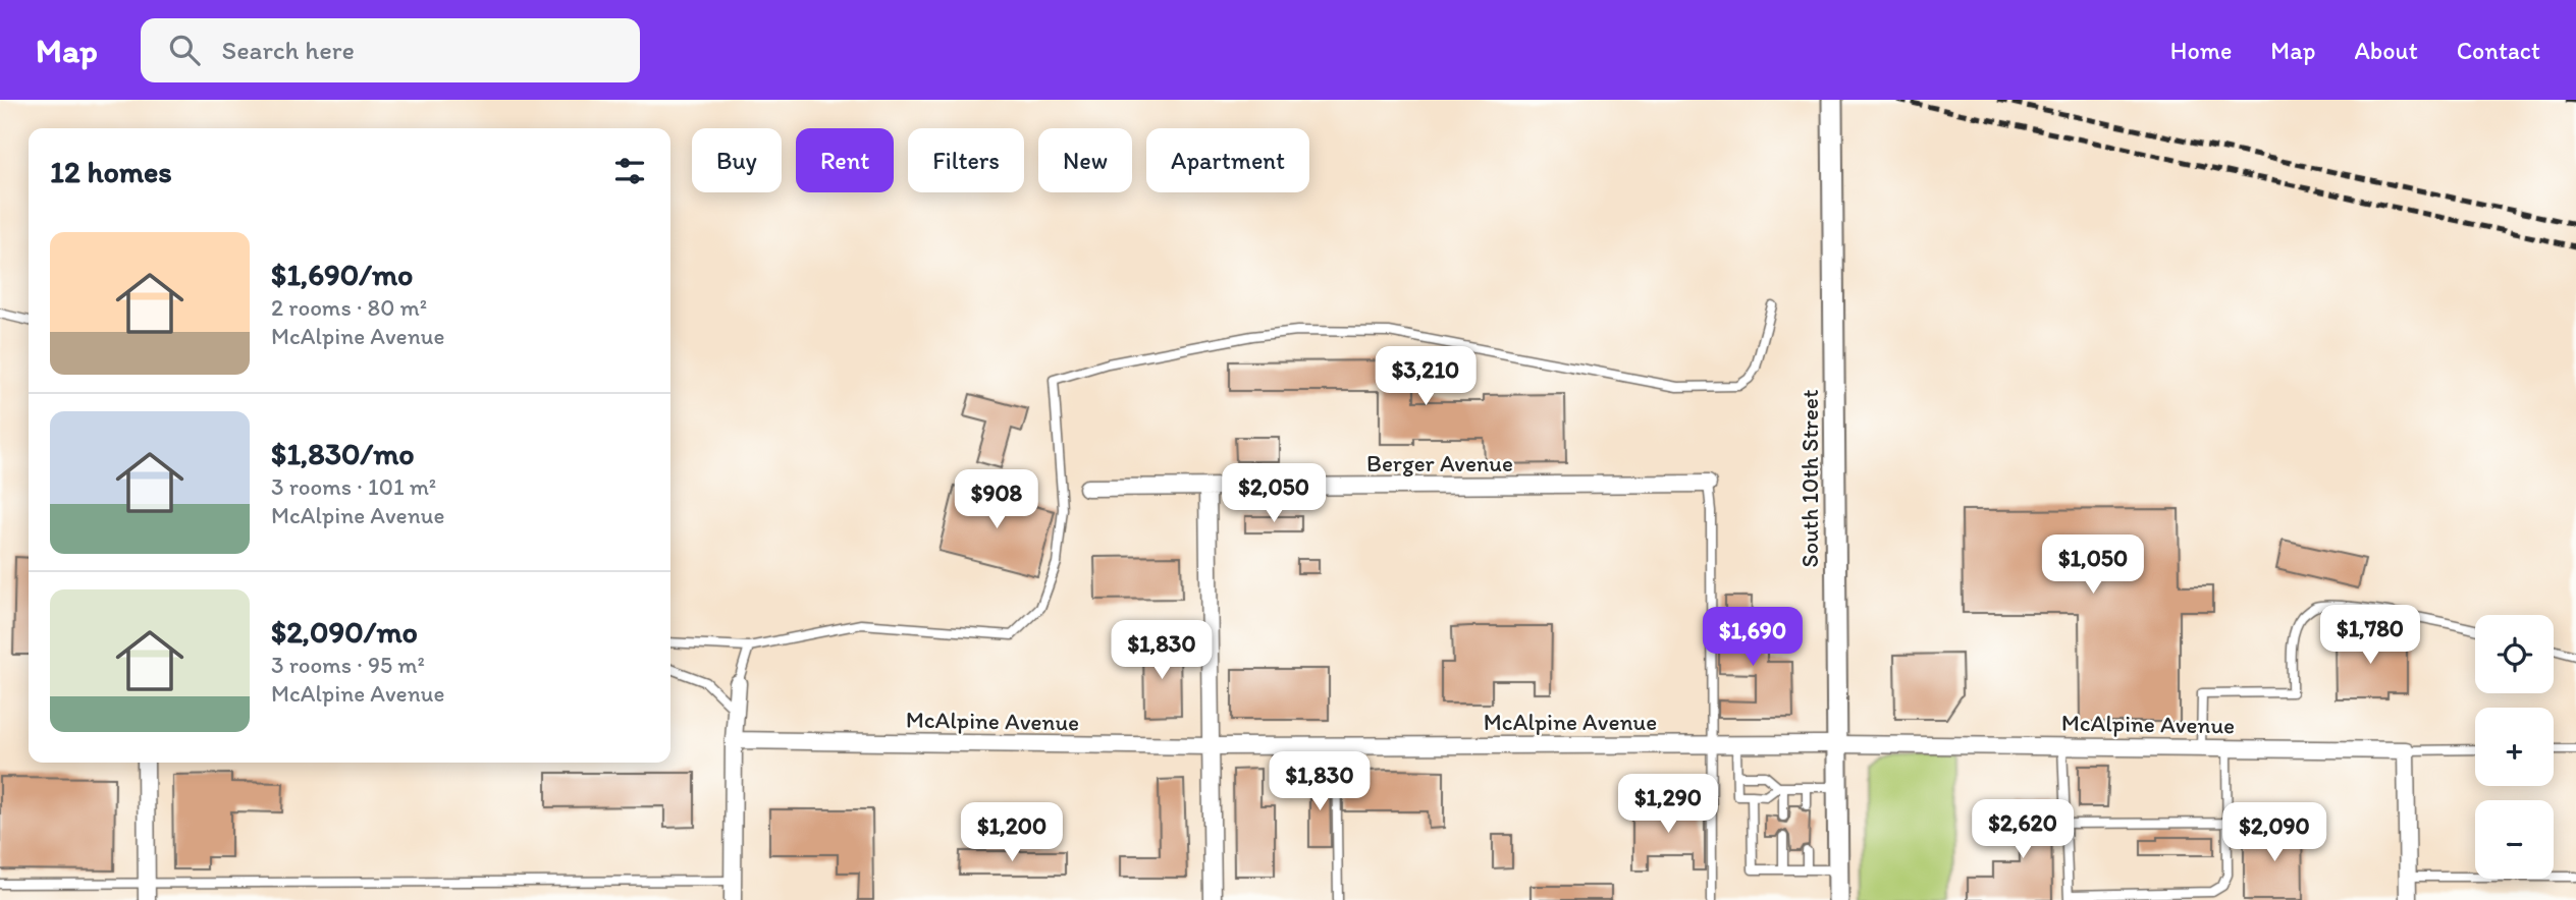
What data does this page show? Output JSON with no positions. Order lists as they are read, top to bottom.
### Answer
{
  "streets": {
    "street": ["Berger Avenue", "South 10th Street", "McAlpine Avenue"]
  },
  "crossings": [
    ["South 10th Street", "McAlpine Avenue"]
  ],
  "page": {
    "header": "Map",
    "search": "Search here",
    "nav": [
      "Home",
      "Map",
      "About",
      "Contact"
    ],
    "chip": [
      "Buy",
      "Rent",
      "Filters",
      "New",
      "Apartment"
    ],
    "heading": "12 homes",
    "list": [
      {
        "name": "$1,690/mo",
        "note": "2 rooms · 80 m² · McAlpine Avenue"
      },
      {
        "name": "$1,830/mo",
        "note": "3 rooms · 101 m² · McAlpine Avenue"
      },
      {
        "name": "$2,090/mo",
        "note": "3 rooms · 95 m² · McAlpine Avenue"
      }
    ],
    "price": [
      "$3,210",
      "$2,050",
      "$908",
      "$1,050",
      "$1,780",
      "$1,690",
      "$1,830",
      "$1,830",
      "$1,290",
      "$2,620",
      "$1,200",
      "$2,090"
    ],
    "map_buttons": ["+", "−"]
  }
}
